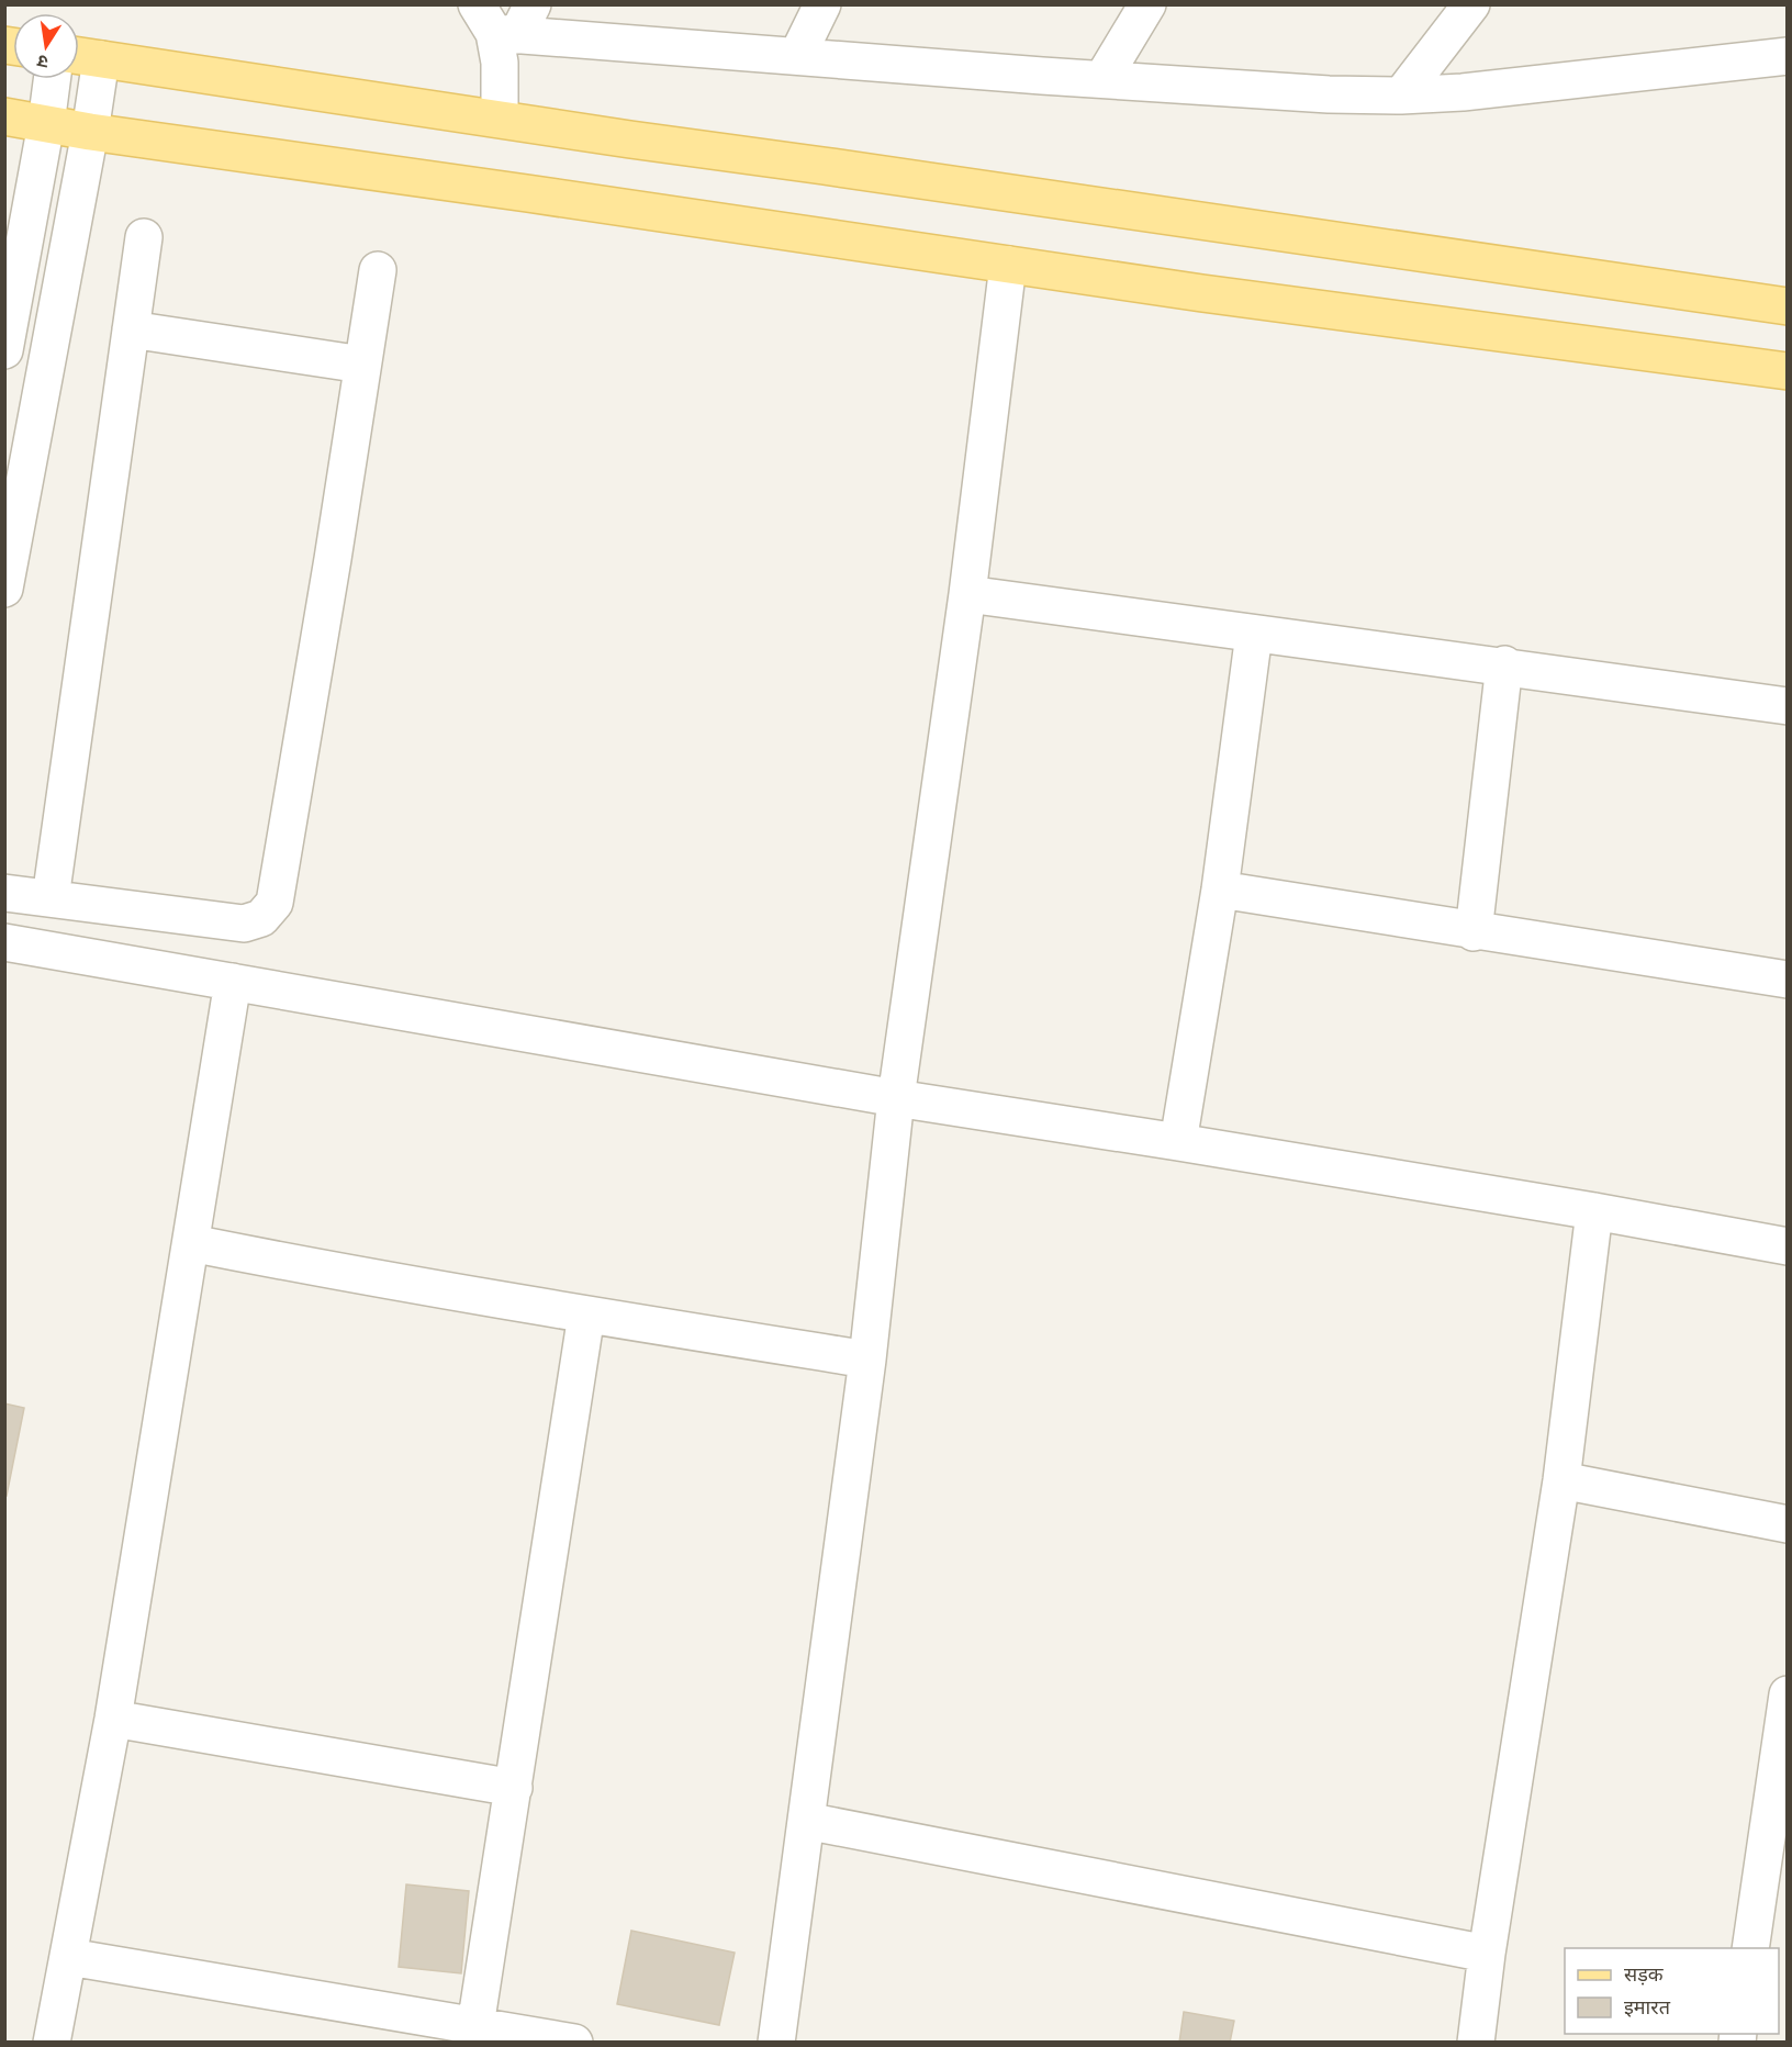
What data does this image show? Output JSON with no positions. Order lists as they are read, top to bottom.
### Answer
{
  "legend": ["सड़क", "इमारत"],
  "north": "bottom"
}
